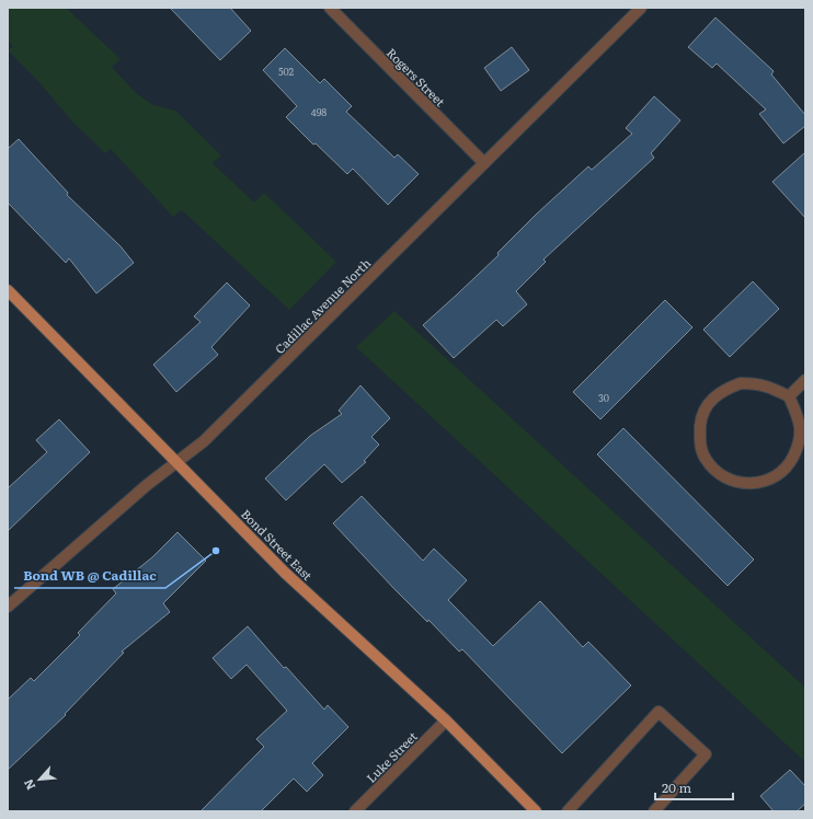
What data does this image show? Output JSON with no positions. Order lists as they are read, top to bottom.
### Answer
{
  "streets": {
    "main road": ["Bond Street East"],
    "street": ["Rogers Street", "Cadillac Avenue North", "Luke Street"]
  },
  "crossings": [
    ["Rogers Street", "Cadillac Avenue North"],
    ["Cadillac Avenue North", "Bond Street East"],
    ["Bond Street East", "Luke Street"]
  ],
  "places": ["Bond WB @ Cadillac"],
  "house_numbers": ["502", "498", "30"],
  "scale_bar": "20 m",
  "north": "bottom left"
}
